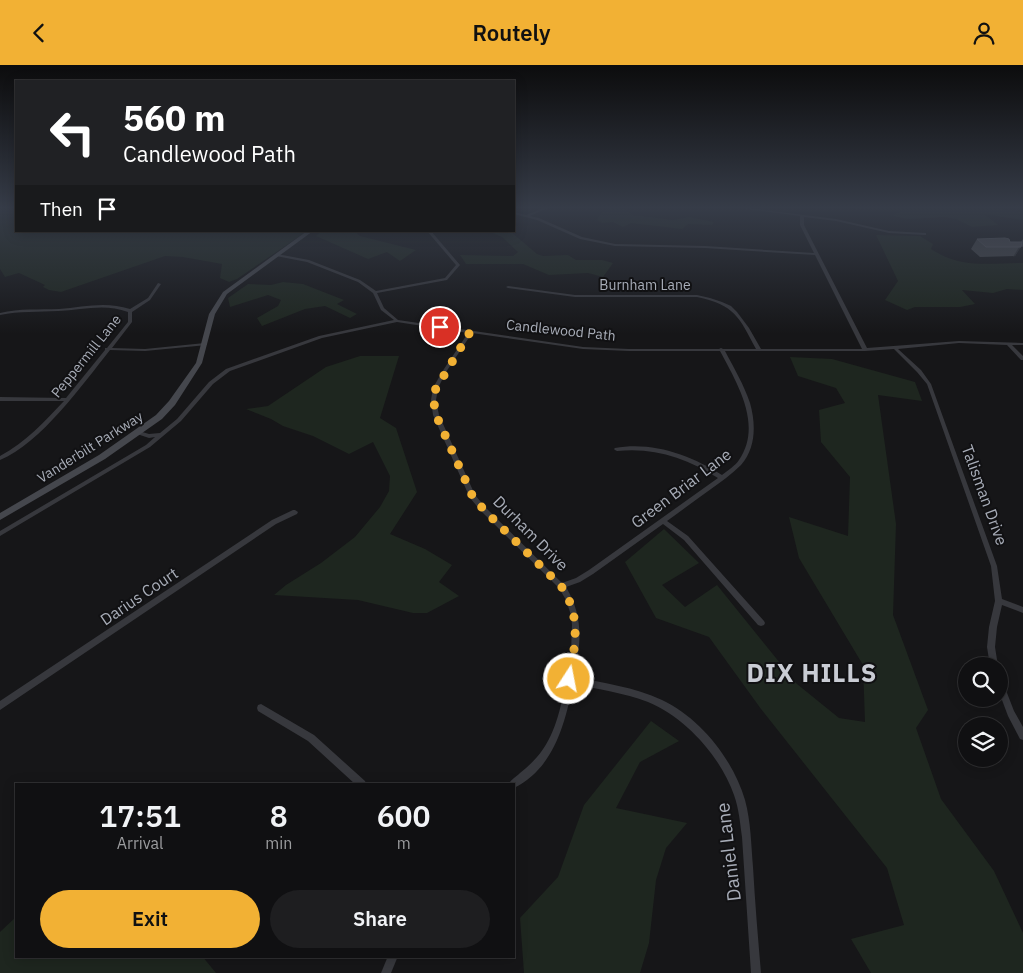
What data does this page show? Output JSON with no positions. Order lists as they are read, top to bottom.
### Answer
{
  "streets": {
    "main road": ["Vanderbilt Parkway"],
    "street": [
      "Burnham Lane",
      "Candlewood Path",
      "Peppermill Lane",
      "Green Briar Lane",
      "Talisman Drive",
      "Durham Drive",
      "Darius Court",
      "Daniel Lane"
    ]
  },
  "crossings": [
    ["Burnham Lane", "Candlewood Path"],
    ["Candlewood Path", "Green Briar Lane"],
    ["Candlewood Path", "Talisman Drive"],
    ["Candlewood Path", "Durham Drive"],
    ["Green Briar Lane", "Durham Drive"],
    ["Durham Drive", "Daniel Lane"]
  ],
  "districts": ["DIX HILLS"],
  "page": {
    "header": "Routely",
    "turn": ["560 m", "Candlewood Path"],
    "then": "Then",
    "eta": [
      "17:51",
      "Arrival",
      "8",
      "min",
      "600",
      "m"
    ],
    "buttons": ["Exit", "Share"]
  }
}
